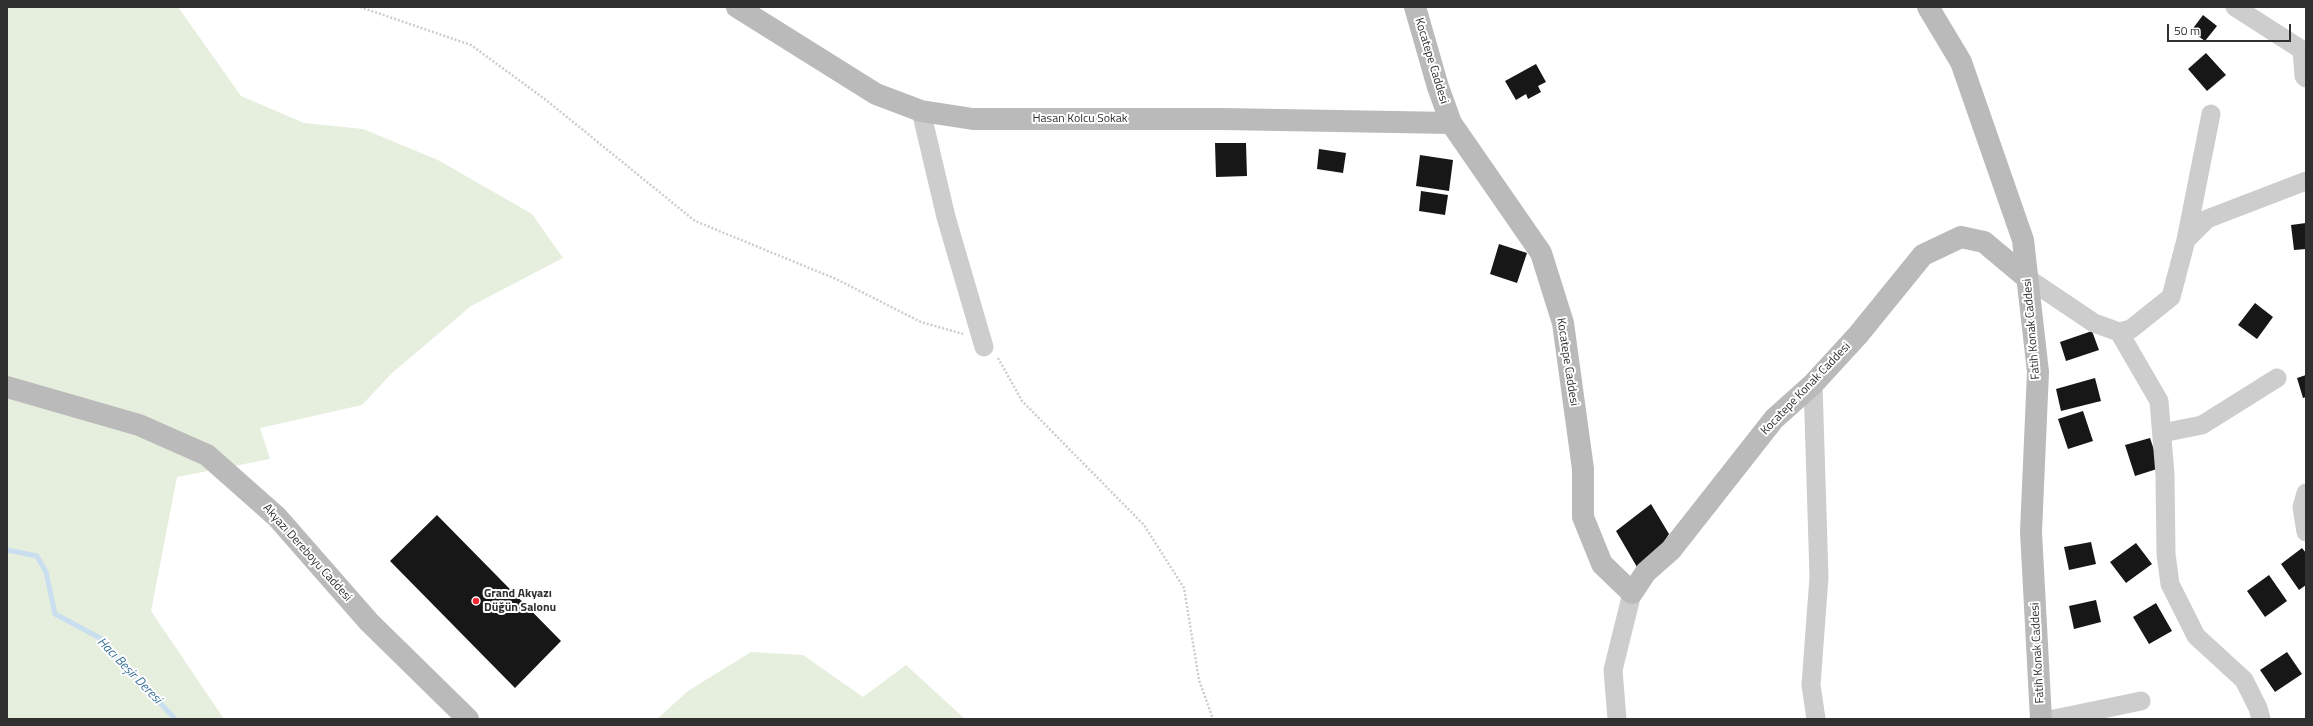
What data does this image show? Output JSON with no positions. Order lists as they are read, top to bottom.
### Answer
{
  "streets": {
    "main road": [
      "Kocatepe Caddesi",
      "Hasan Kolcu Sokak",
      "Fatih Konak Caddesi",
      "Kocatepe Konak Caddesi",
      "Akyazı Dereboyu Caddesi"
    ]
  },
  "crossings": [
    ["Kocatepe Caddesi", "Hasan Kolcu Sokak"],
    ["Kocatepe Caddesi", "Kocatepe Konak Caddesi"],
    ["Fatih Konak Caddesi", "Kocatepe Konak Caddesi"]
  ],
  "water": ["Hacı Beşir Deresi"],
  "places": ["Grand Akyazı Düğün Salonu"],
  "scale_bar": "50 m"
}
